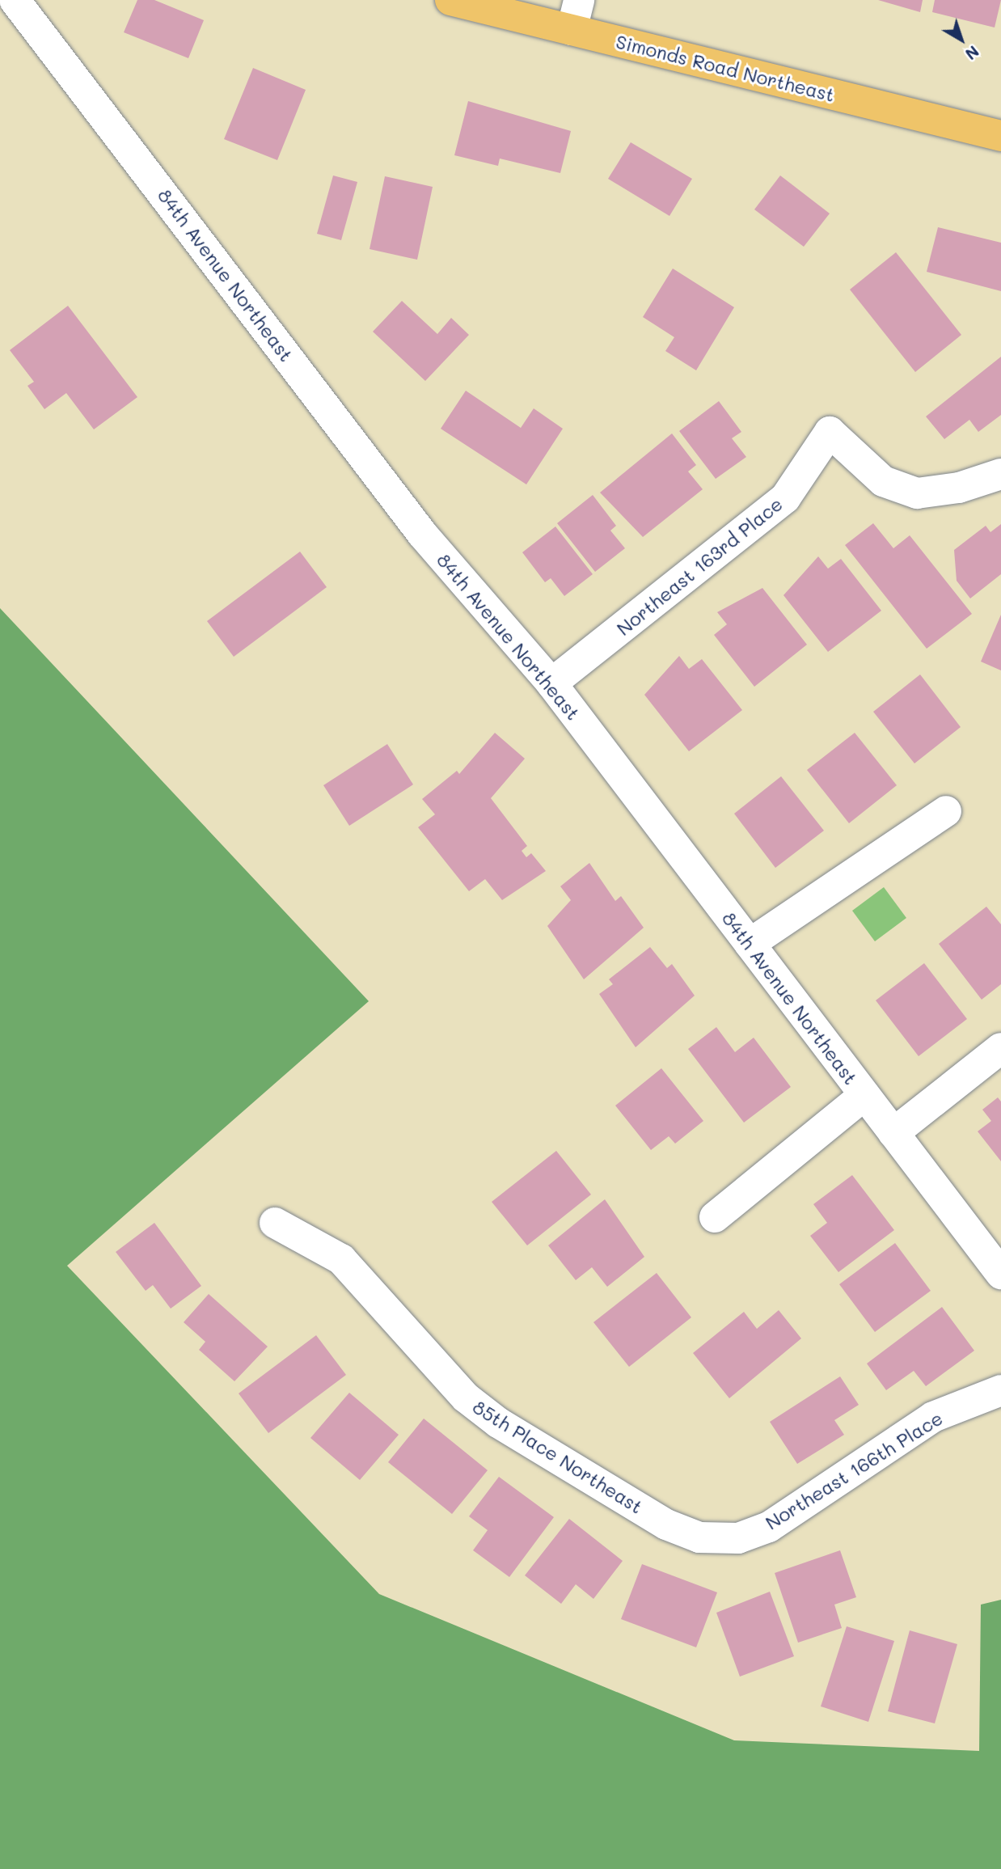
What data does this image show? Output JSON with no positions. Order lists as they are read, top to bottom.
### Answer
{
  "streets": {
    "main road": ["Simonds Road Northeast"],
    "street": [
      "84th Avenue Northeast",
      "Northeast 163rd Place",
      "85th Place Northeast",
      "Northeast 166th Place"
    ]
  },
  "crossings": [
    ["84th Avenue Northeast", "Northeast 163rd Place"],
    ["85th Place Northeast", "Northeast 166th Place"]
  ],
  "north": "bottom right"
}
